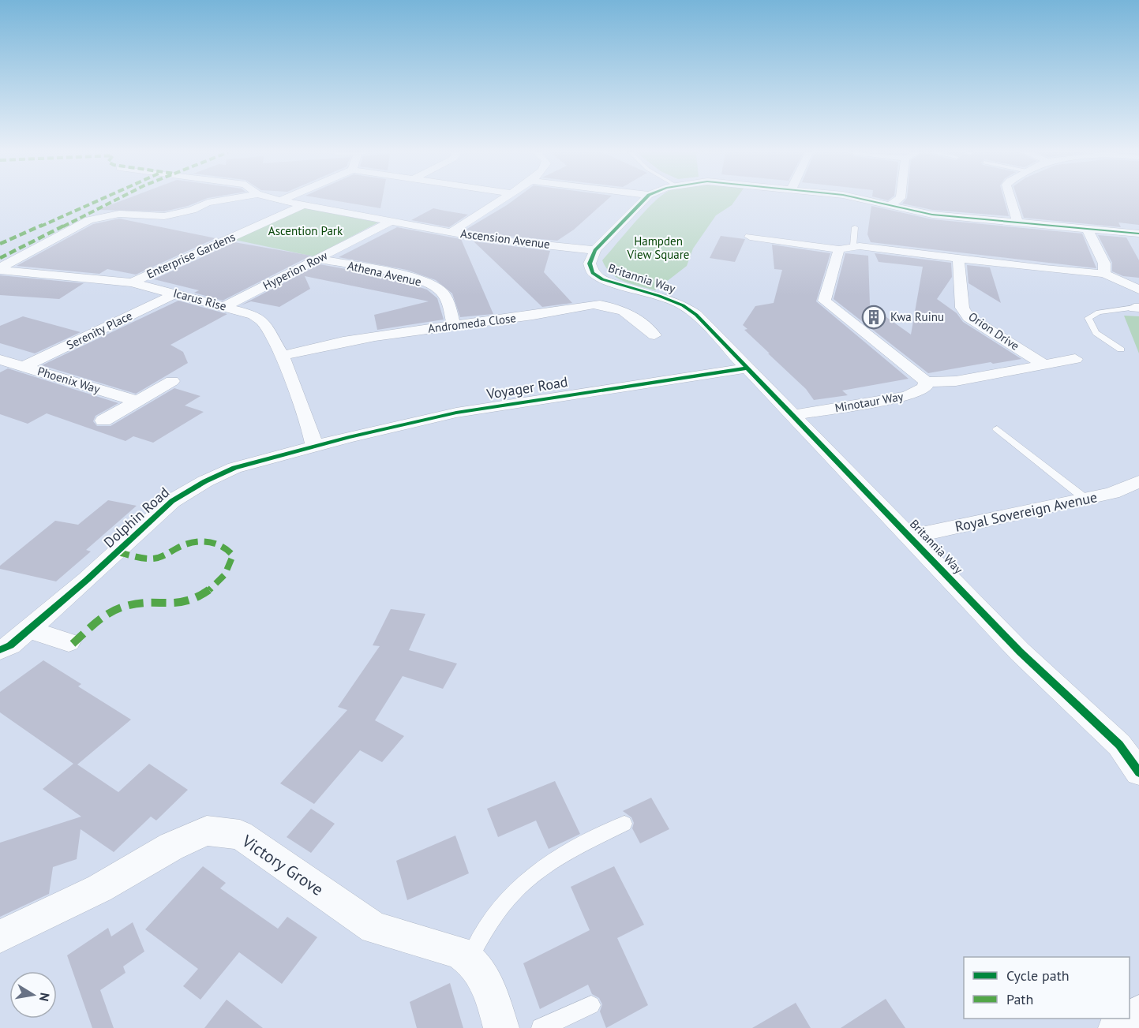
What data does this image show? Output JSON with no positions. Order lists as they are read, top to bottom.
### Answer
{
  "streets": {
    "street": [
      "Ascension Avenue",
      "Enterprise Gardens",
      "Hyperion Row",
      "Athena Avenue",
      "Britannia Way",
      "Icarus Rise",
      "Andromeda Close",
      "Serenity Place",
      "Orion Drive",
      "Phoenix Way",
      "Voyager Road",
      "Minotaur Way",
      "Royal Sovereign Avenue",
      "Dolphin Road",
      "Victory Grove"
    ]
  },
  "crossings": [
    ["Ascension Avenue", "Enterprise Gardens"],
    ["Ascension Avenue", "Hyperion Row"],
    ["Ascension Avenue", "Britannia Way"],
    ["Enterprise Gardens", "Icarus Rise"],
    ["Hyperion Row", "Athena Avenue"],
    ["Hyperion Row", "Icarus Rise"],
    ["Athena Avenue", "Andromeda Close"],
    ["Britannia Way", "Voyager Road"],
    ["Britannia Way", "Minotaur Way"],
    ["Britannia Way", "Royal Sovereign Avenue"],
    ["Icarus Rise", "Andromeda Close"],
    ["Icarus Rise", "Serenity Place"],
    ["Icarus Rise", "Voyager Road"],
    ["Icarus Rise", "Dolphin Road"],
    ["Serenity Place", "Phoenix Way"],
    ["Orion Drive", "Minotaur Way"],
    ["Voyager Road", "Dolphin Road"]
  ],
  "parks": ["Ascention Park", "Hampden View Square"],
  "places": {
    "building": ["Kwa Ruinu"]
  },
  "legend": ["Cycle path", "Path"],
  "north": "right"
}
